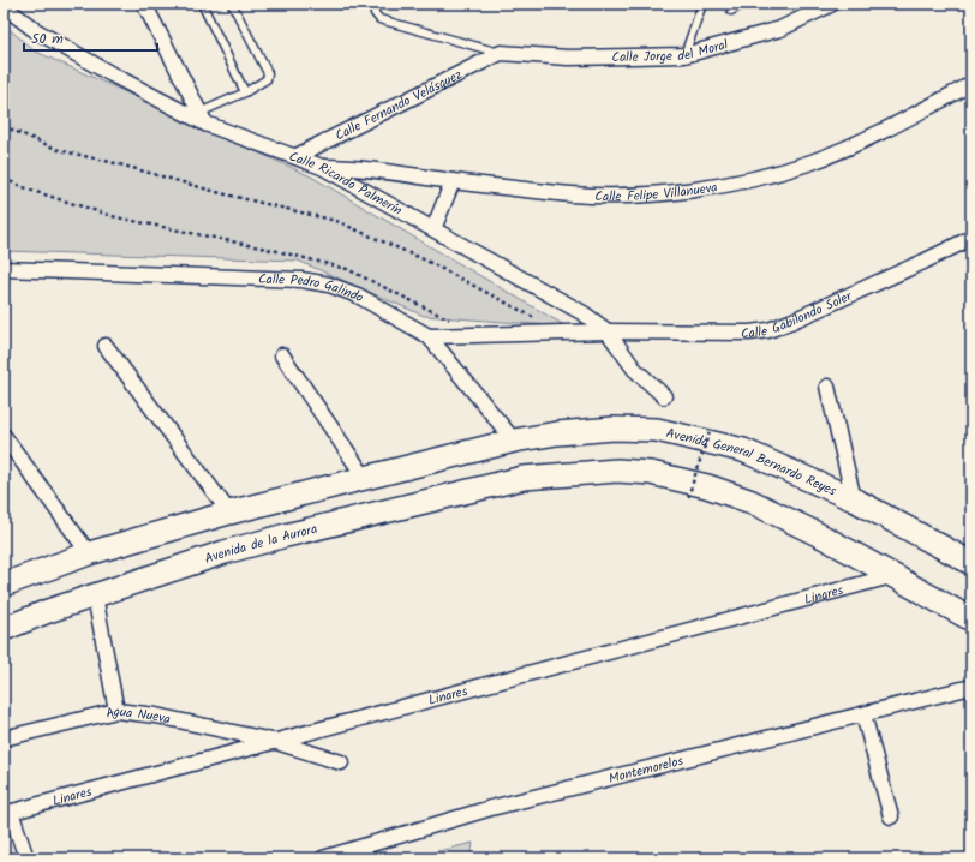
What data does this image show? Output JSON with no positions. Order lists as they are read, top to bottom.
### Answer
{
  "streets": {
    "main road": ["Avenida General Bernardo Reyes", "Avenida de la Aurora"],
    "street": [
      "Calle Jorge del Moral",
      "Calle Fernando Velásquez",
      "Calle Ricardo Palmerín",
      "Calle Felipe Villanueva",
      "Calle Pedro Galindo",
      "Calle Gabilondo Soler",
      "Linares",
      "Agua Nueva",
      "Montemorelos"
    ]
  },
  "crossings": [
    ["Calle Jorge del Moral", "Calle Fernando Velásquez"],
    ["Calle Fernando Velásquez", "Calle Ricardo Palmerín"],
    ["Calle Ricardo Palmerín", "Calle Felipe Villanueva"],
    ["Calle Ricardo Palmerín", "Calle Gabilondo Soler"],
    ["Avenida de la Aurora", "Linares"],
    ["Linares", "Agua Nueva"]
  ],
  "scale_bar": "50 m"
}
